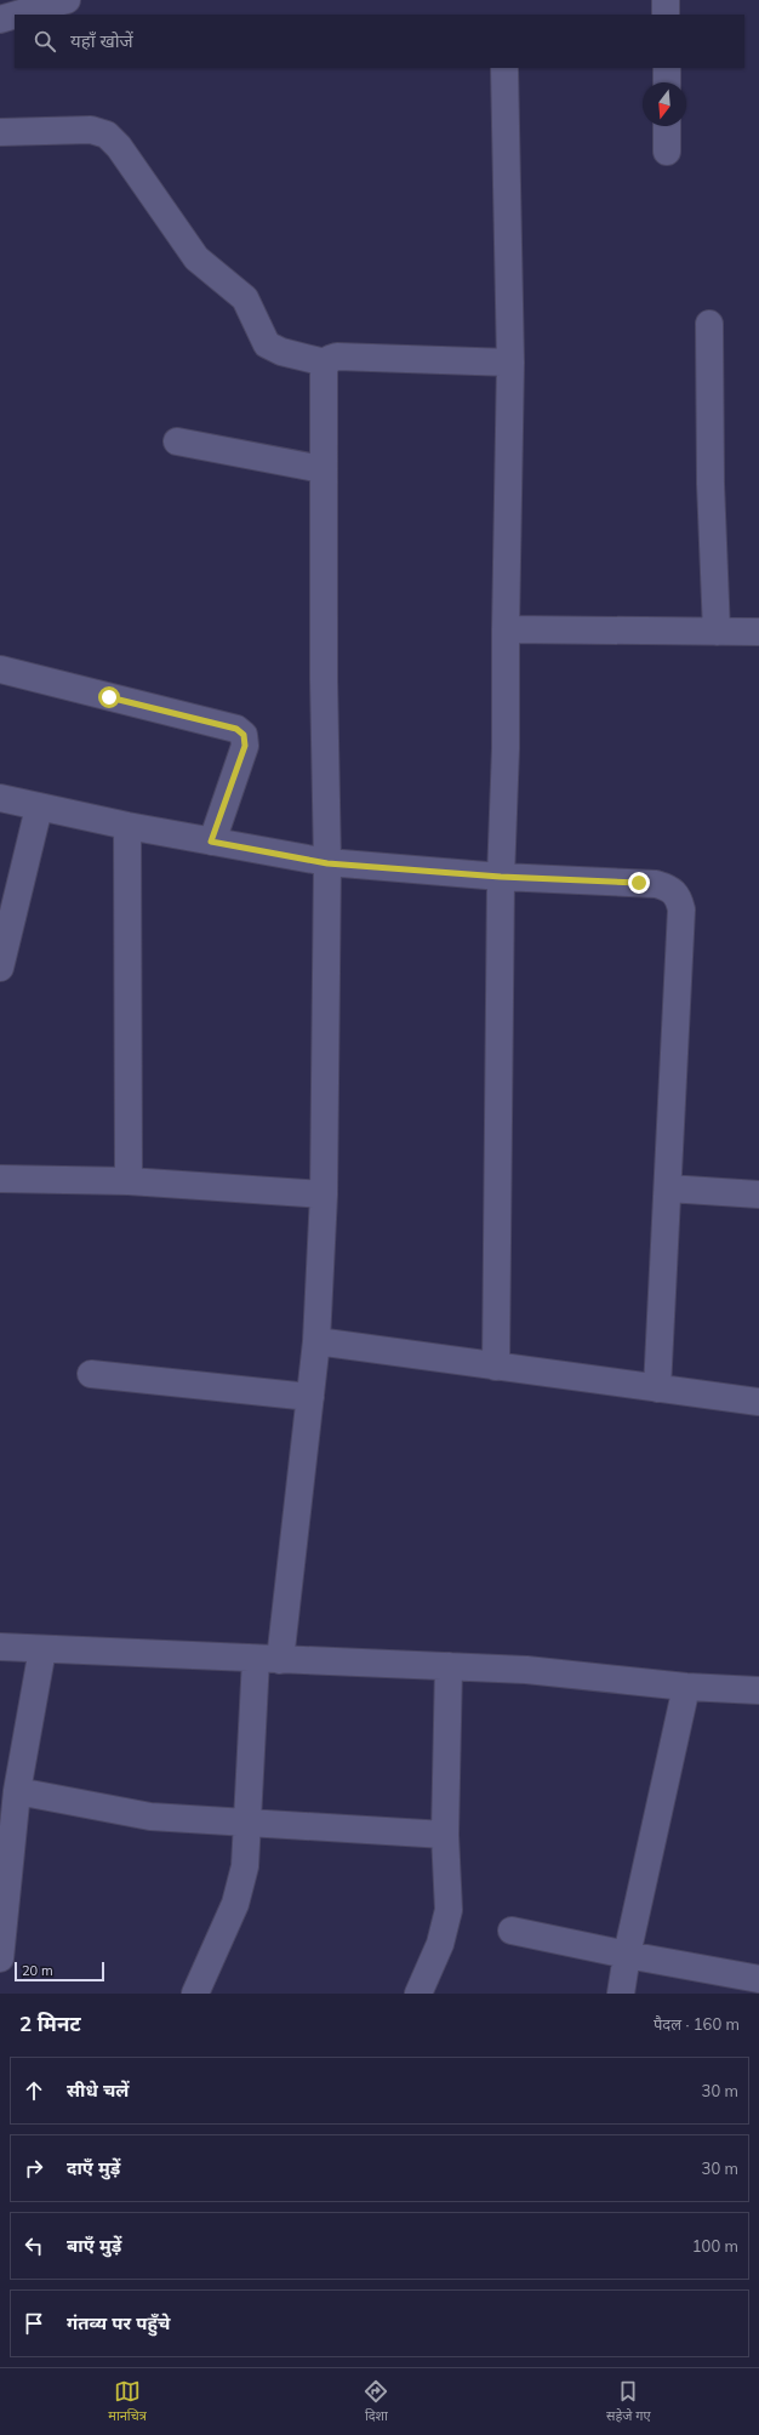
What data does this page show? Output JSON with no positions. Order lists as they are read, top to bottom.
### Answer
{
  "scale_bar": "20 m",
  "north": "bottom",
  "page": {
    "search": "यहाँ खोजें",
    "scale": "20 m",
    "heading": ["2 मिनट", "पैदल · 160 m"],
    "list": [
      ["सीधे चलें", "30 m"],
      ["दाएँ मुड़ें", "30 m"],
      ["बाएँ मुड़ें", "100 m"],
      "गंतव्य पर पहुँचे"
    ],
    "nav": ["मानचित्र", "दिशा", "सहेजे गए"]
  }
}
